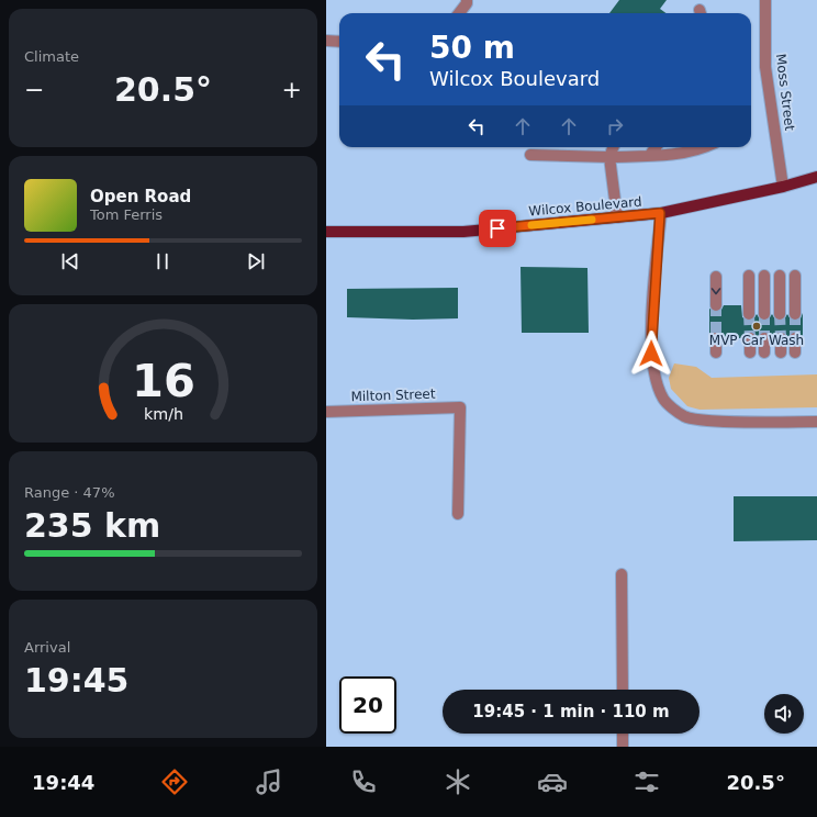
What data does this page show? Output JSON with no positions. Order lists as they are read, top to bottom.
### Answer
{
  "streets": {
    "main road": ["Wilcox Boulevard"],
    "street": ["Moss Street", "Milton Street"]
  },
  "crossings": [
    ["Moss Street", "Wilcox Boulevard"]
  ],
  "places": ["MVP Car Wash"],
  "page": {
    "tile": [
      "Climate",
      ["Range · 47%", "235 km"],
      ["Arrival", "19:45"]
    ],
    "turn": ["50 m", "Wilcox Boulevard"],
    "heat": ["−", "20.5°", "+"],
    "song": ["Open Road", "Tom Ferris"],
    "limit": "20",
    "trip": "19:45 · 1 min · 110 m",
    "tabs": ["19:44", "20.5°"],
    "gauge": ["16", "km/h"]
  }
}
